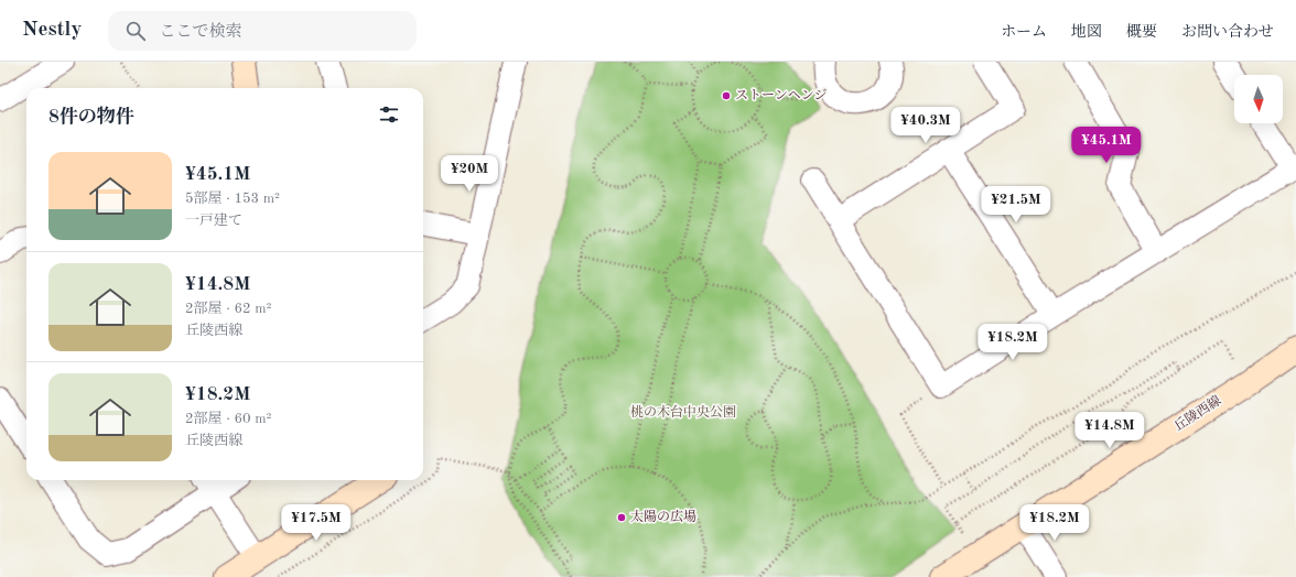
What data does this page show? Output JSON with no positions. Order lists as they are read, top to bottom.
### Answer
{
  "streets": {
    "street": ["丘陵西線"]
  },
  "parks": ["桃の木台中央公園"],
  "places": ["ストーンヘンジ", "太陽の広場"],
  "north": "bottom",
  "page": {
    "header": "Nestly",
    "search": "ここで検索",
    "nav": [
      "ホーム",
      "地図",
      "概要",
      "お問い合わせ"
    ],
    "heading": "8件の物件",
    "price": [
      "¥40.3M",
      "¥45.1M",
      "¥20M",
      "¥21.5M",
      "¥18.2M",
      "¥14.8M",
      "¥17.5M",
      "¥18.2M"
    ],
    "list": [
      {
        "name": "¥45.1M",
        "note": "5部屋 · 153 m² · 一戸建て"
      },
      {
        "name": "¥14.8M",
        "note": "2部屋 · 62 m² · 丘陵西線"
      },
      {
        "name": "¥18.2M",
        "note": "2部屋 · 60 m² · 丘陵西線"
      }
    ]
  }
}
